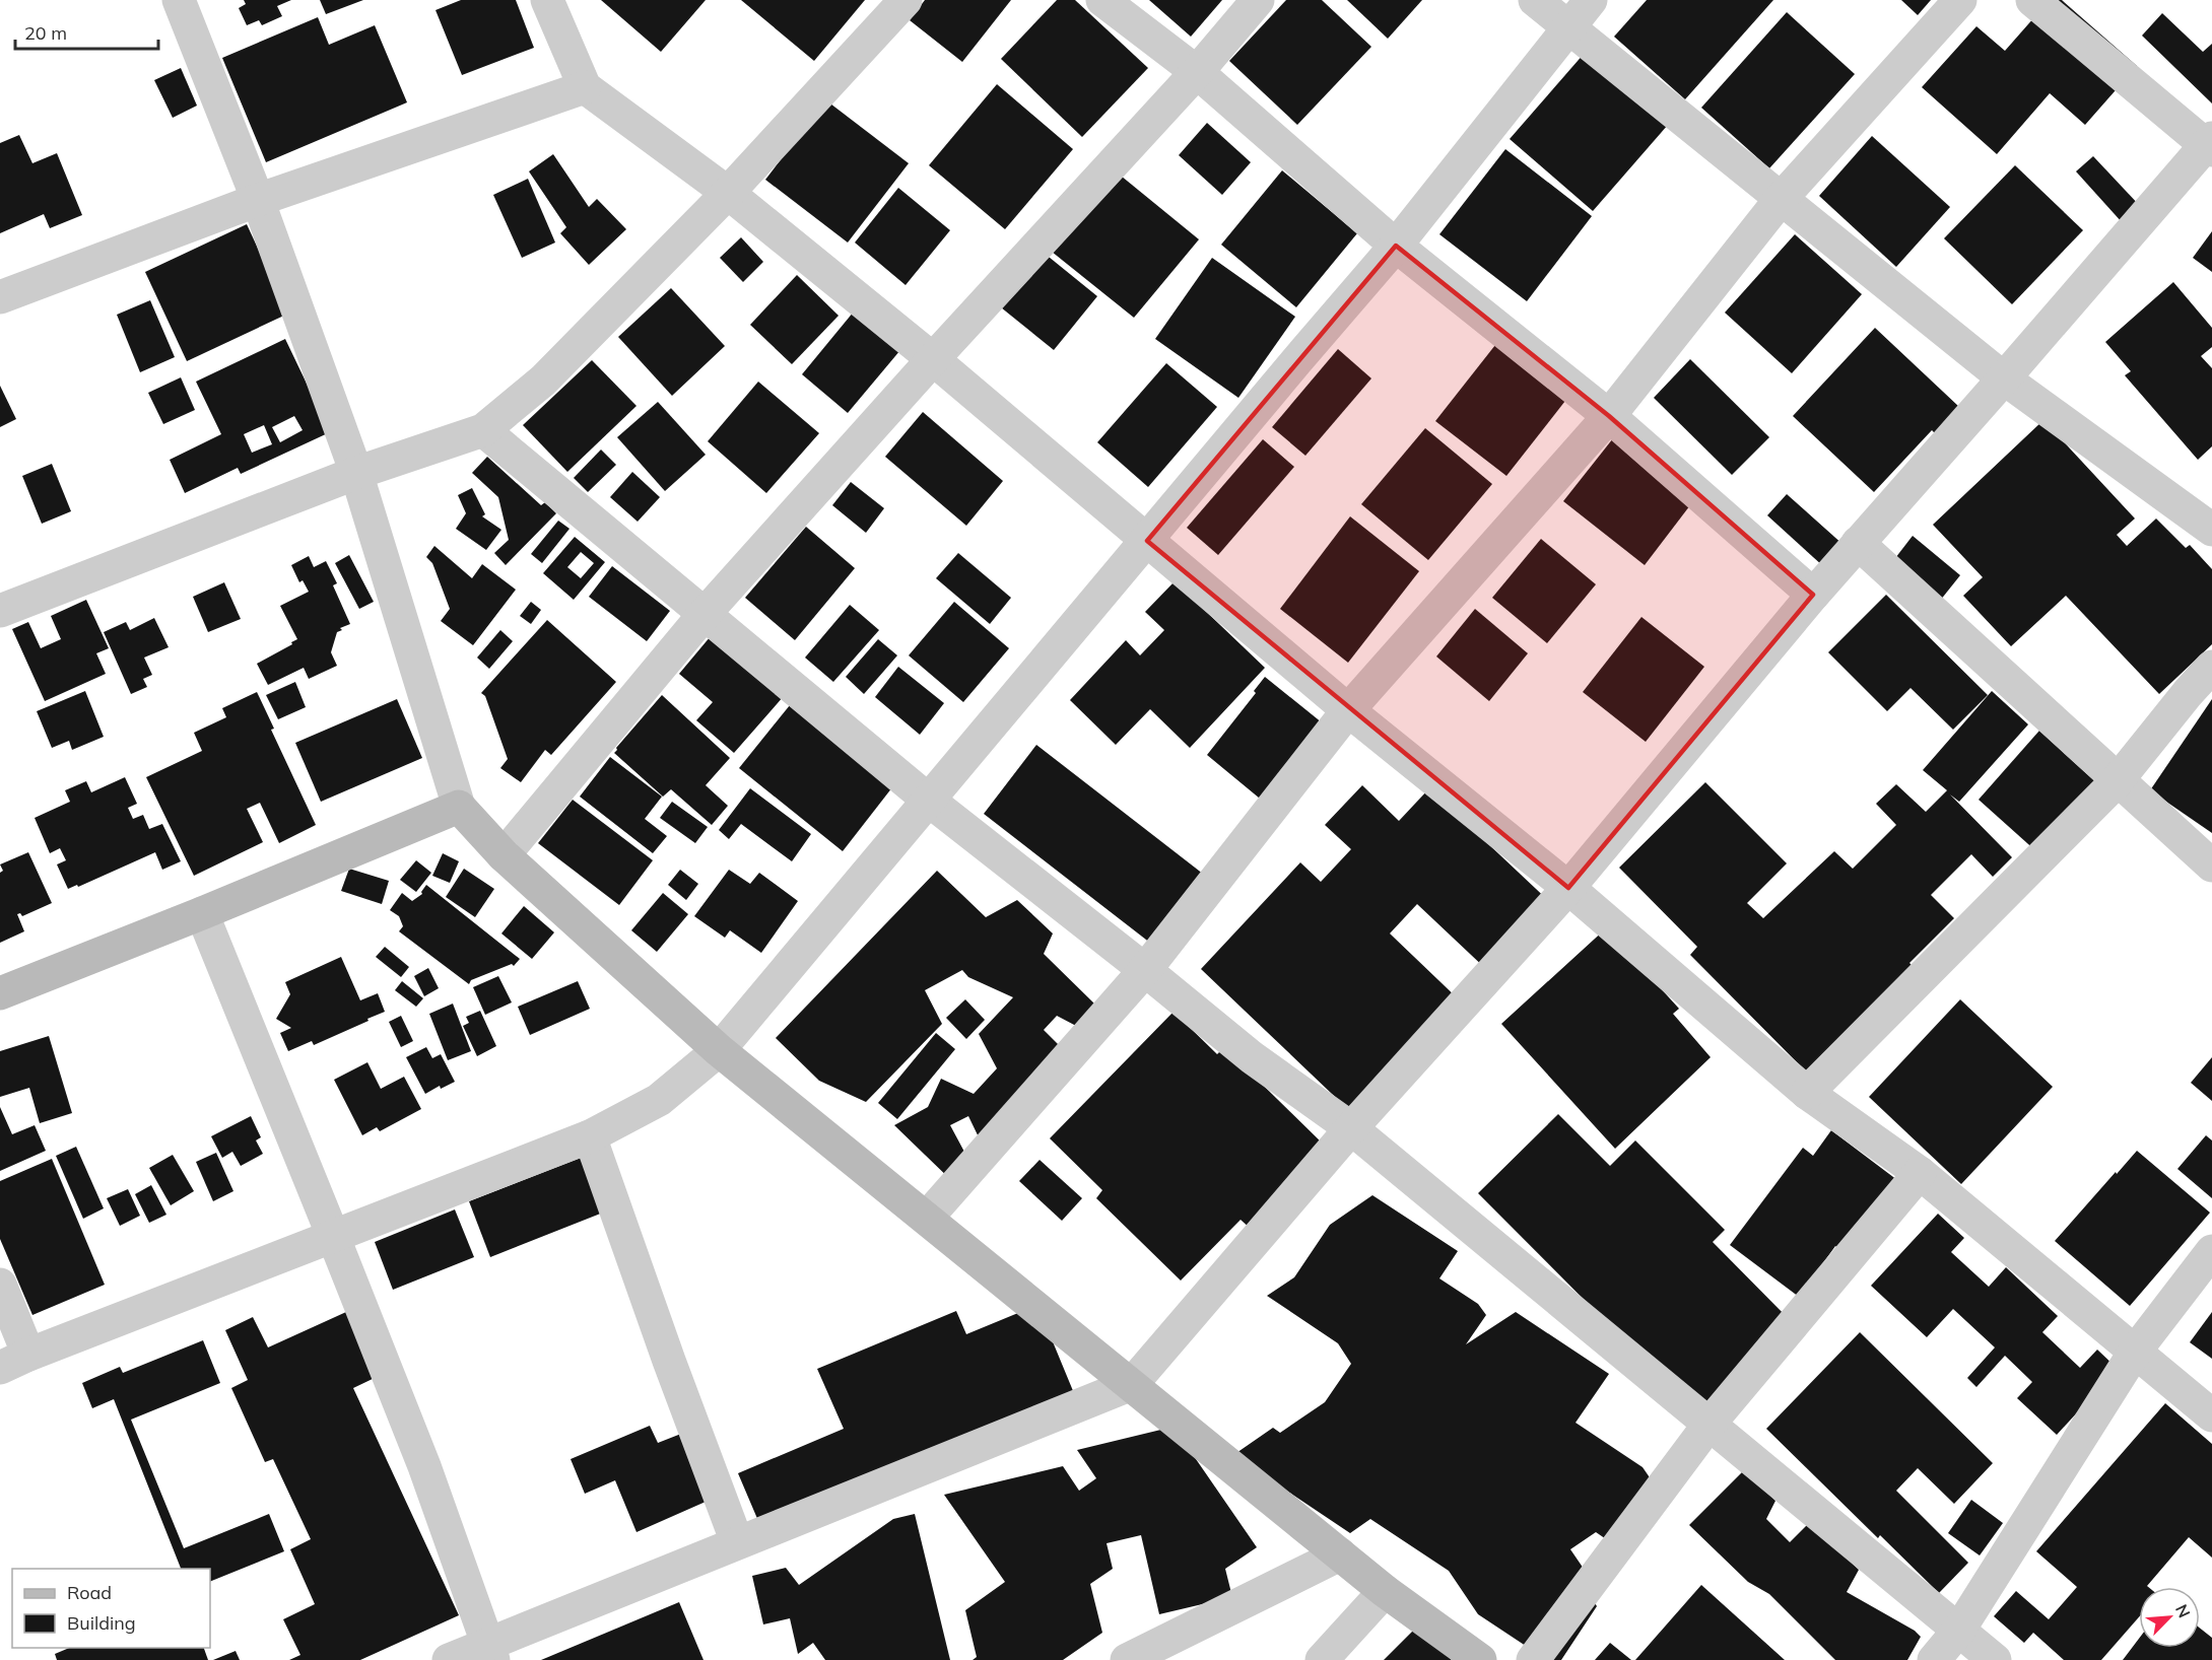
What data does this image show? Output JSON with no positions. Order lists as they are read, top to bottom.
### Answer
{
  "legend": ["Road", "Building"],
  "scale_bar": "20 m",
  "north": "top right"
}
